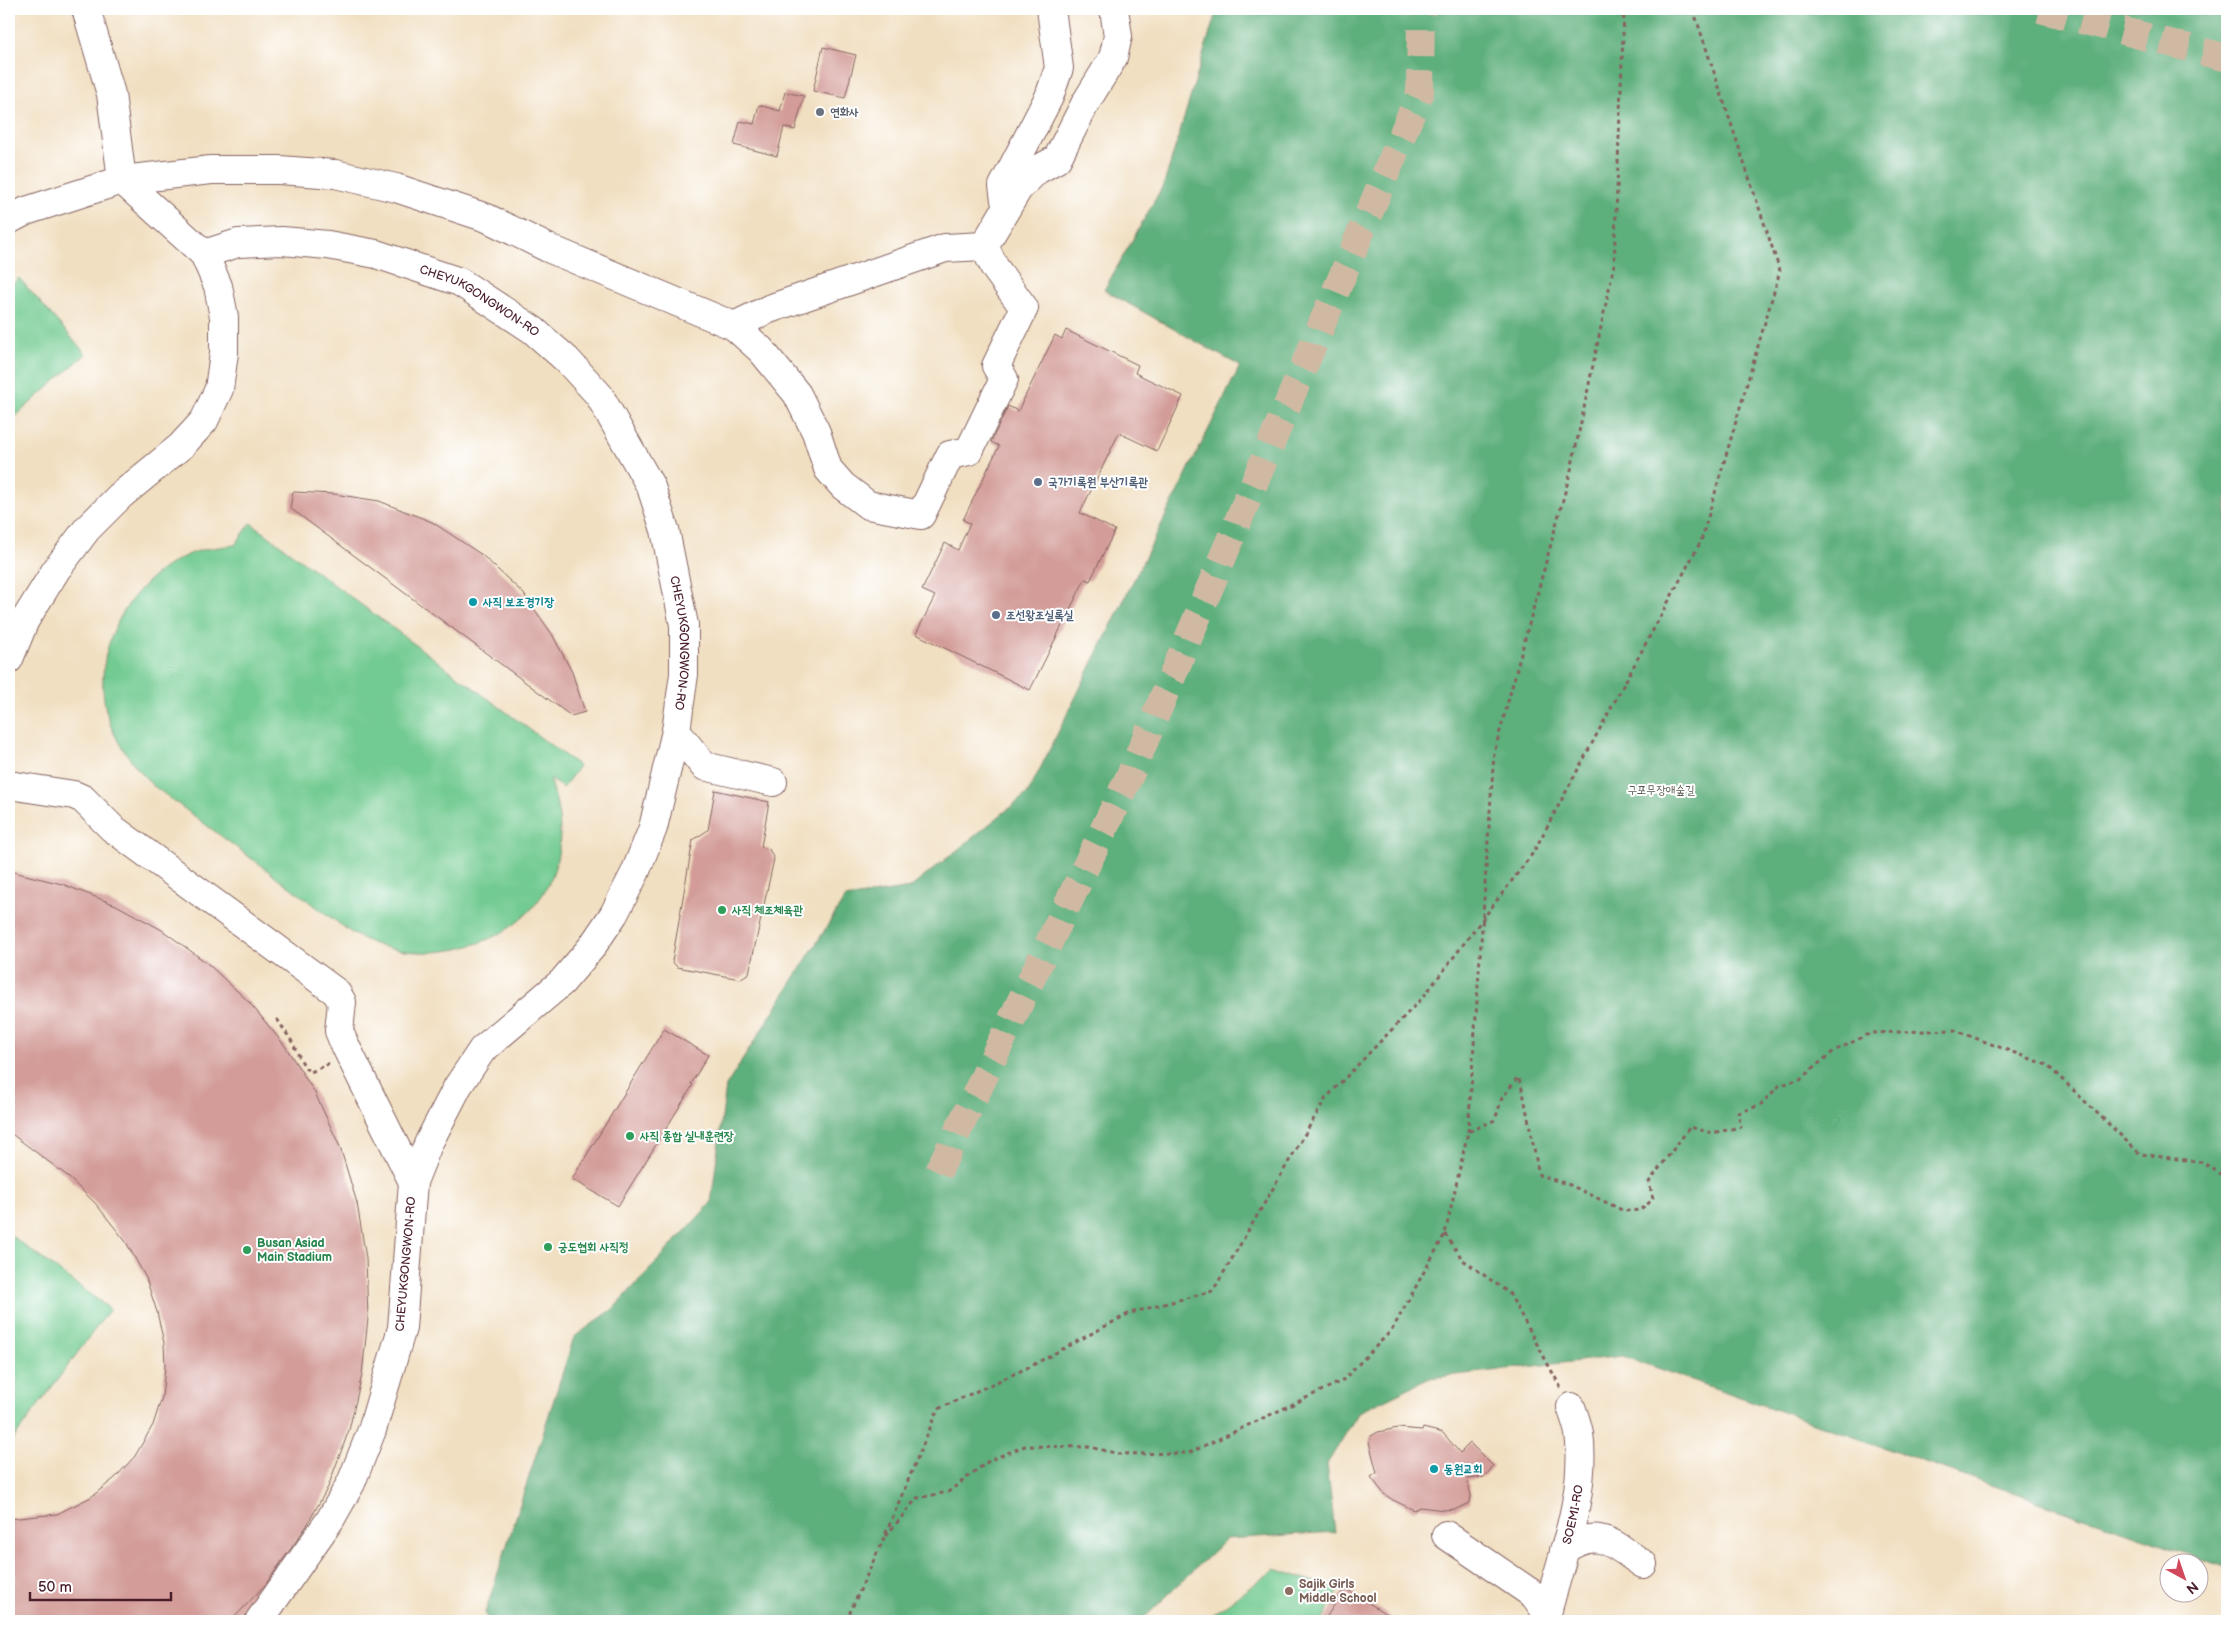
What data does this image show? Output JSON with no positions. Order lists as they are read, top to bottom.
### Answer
{
  "streets": {
    "street": ["CHEYUKGONGWON-RO", "SOEMI-RO"]
  },
  "parks": ["구포무장애숲길"],
  "places": [
    "연화사",
    "국가기록원 부산기록관",
    "사직 보조경기장",
    "조선왕조실록실",
    "사직 체조체육관",
    "사직 종합 실내훈련장",
    "궁도협회 사직정",
    "Busan Asiad Main Stadium",
    "동원교회",
    "Sajik Girls Middle School"
  ],
  "scale_bar": "50 m",
  "north": "bottom right"
}
